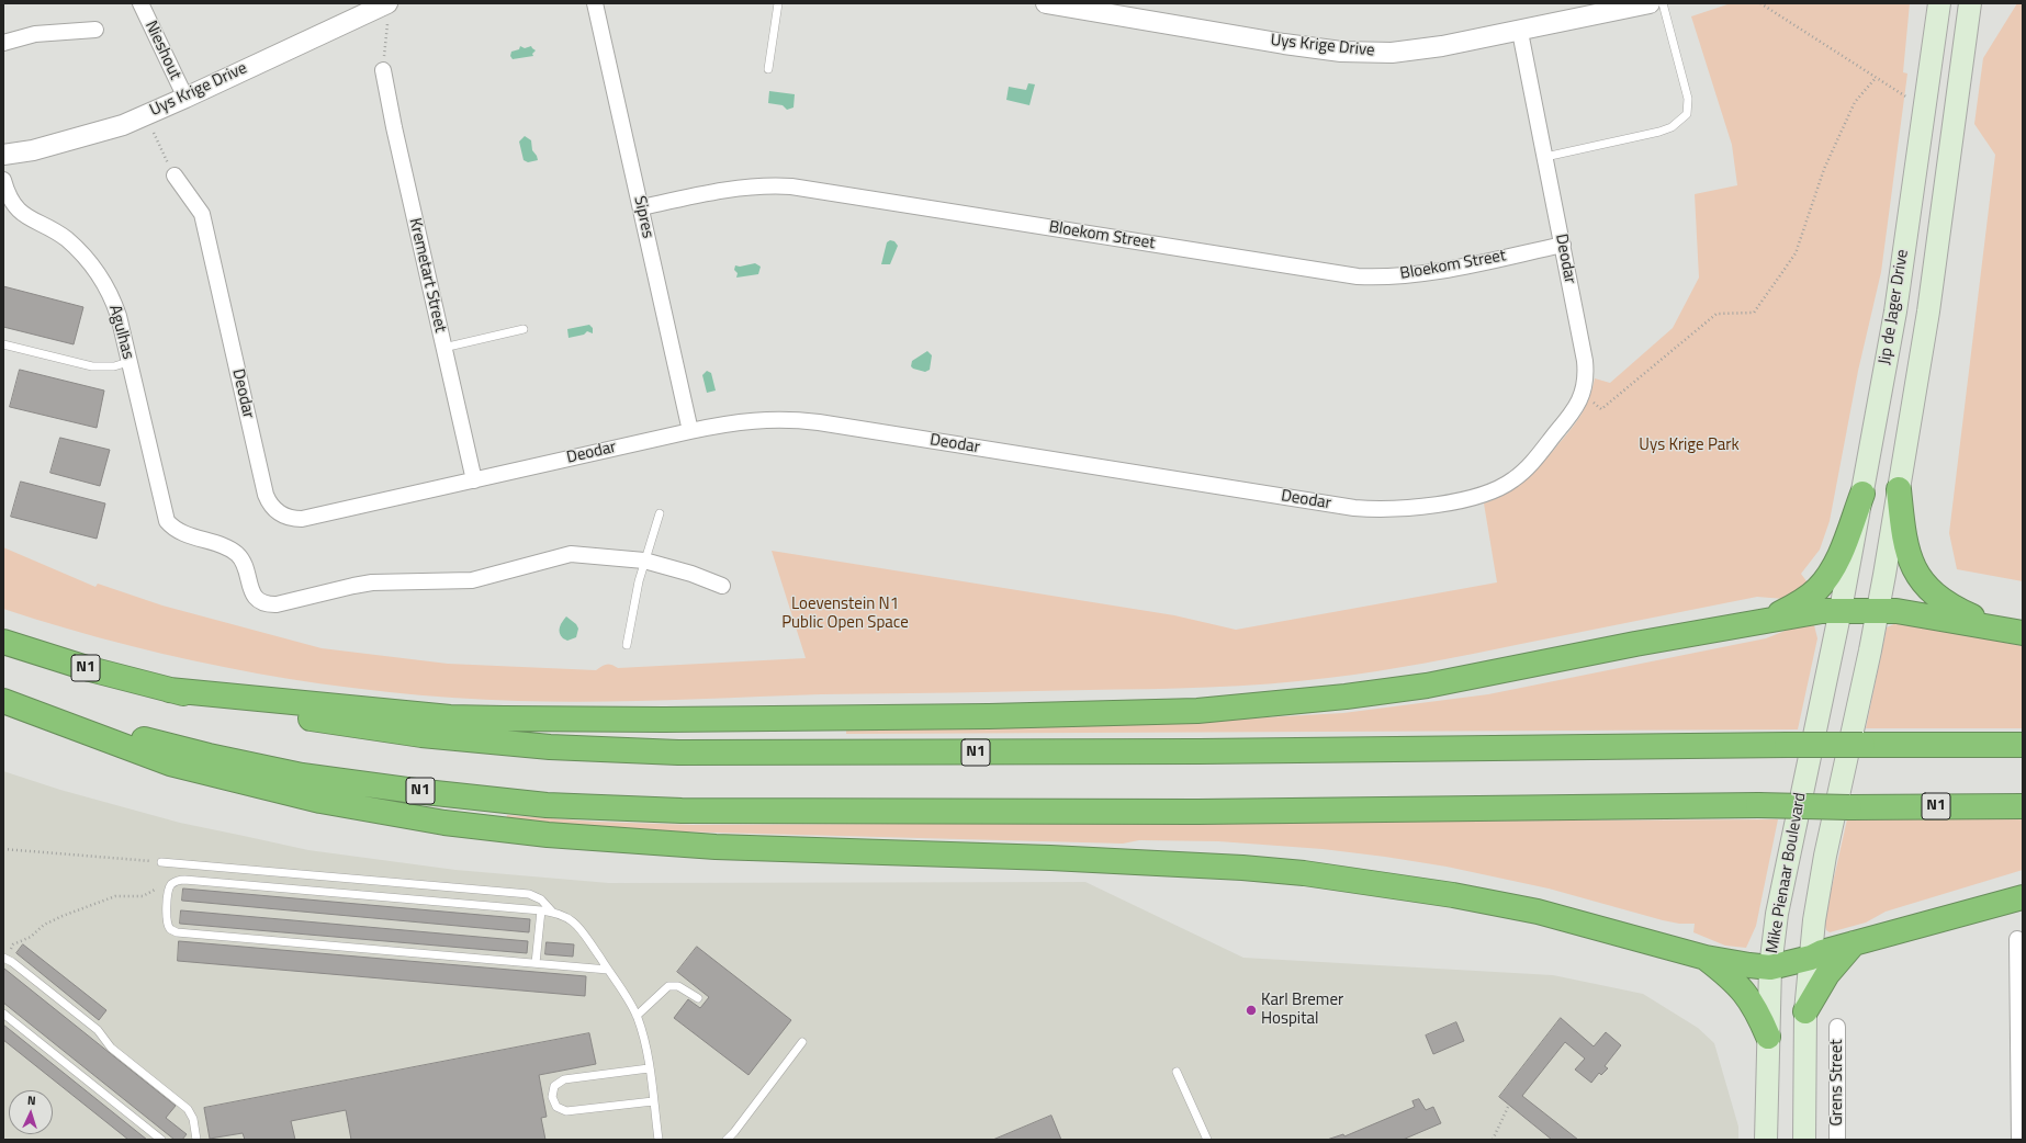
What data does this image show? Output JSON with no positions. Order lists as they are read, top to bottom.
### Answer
{
  "streets": {
    "highway": ["N1"],
    "main road": ["Jip de Jager Drive", "Mike Pienaar Boulevard"],
    "street": [
      "Uys Krige Drive",
      "Nieshout",
      "Sipres",
      "Bloekom Street",
      "Deodar",
      "Kremetart Street",
      "Agulhas",
      "Grens Street"
    ]
  },
  "crossings": [
    ["Uys Krige Drive", "Nieshout"],
    ["Uys Krige Drive", "Deodar"],
    ["Sipres", "Bloekom Street"],
    ["Sipres", "Deodar"],
    ["Bloekom Street", "Deodar"],
    ["Deodar", "Kremetart Street"],
    ["Jip de Jager Drive", "Mike Pienaar Boulevard"]
  ],
  "parks": ["Uys Krige Park", "Loevenstein N1 Public Open Space"],
  "places": ["Karl Bremer Hospital"],
  "north": "top"
}
